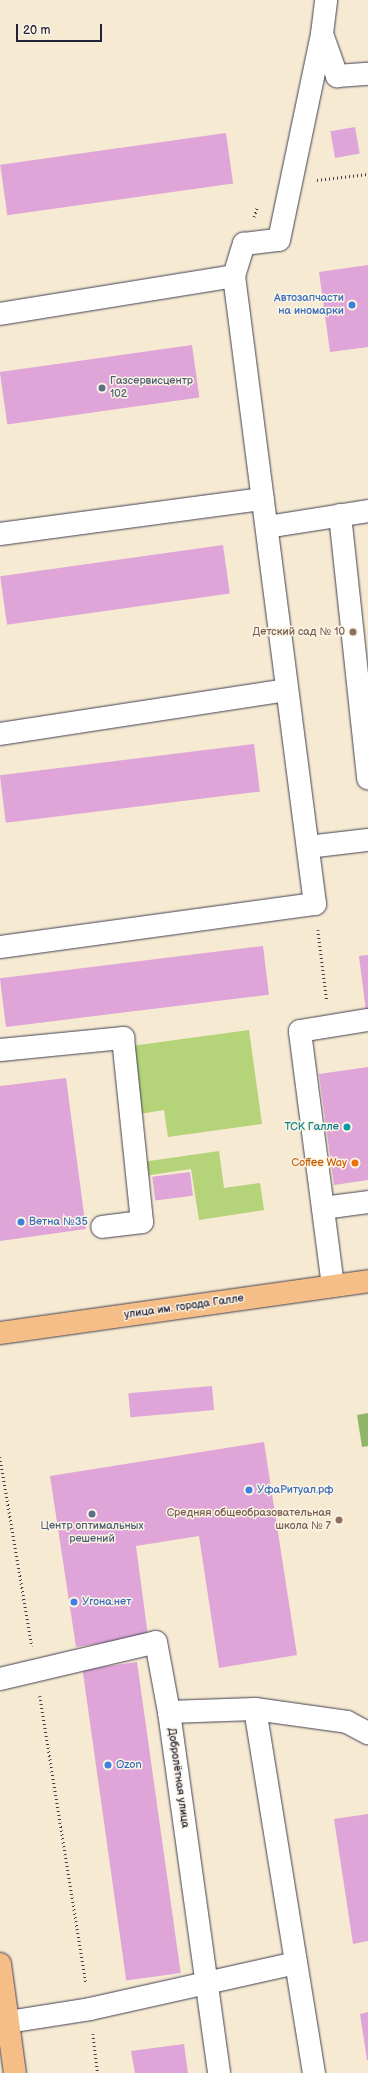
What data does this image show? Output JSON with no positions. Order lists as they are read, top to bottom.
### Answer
{
  "streets": {
    "main road": ["улица им. города Галле"],
    "street": ["Добролётная улица"]
  },
  "places": [
    "Автозапчасти на иномарки",
    "Газсервисцентр 102",
    "Детский сад № 10",
    "ТСК Галле",
    "Coffee Way",
    "Ветна №35",
    "УфаРитуал.рф",
    "Центр оптимальных решений",
    "Средняя общеобразовательная школа № 7",
    "Угона.нет",
    "Ozon"
  ],
  "scale_bar": "20 m"
}
